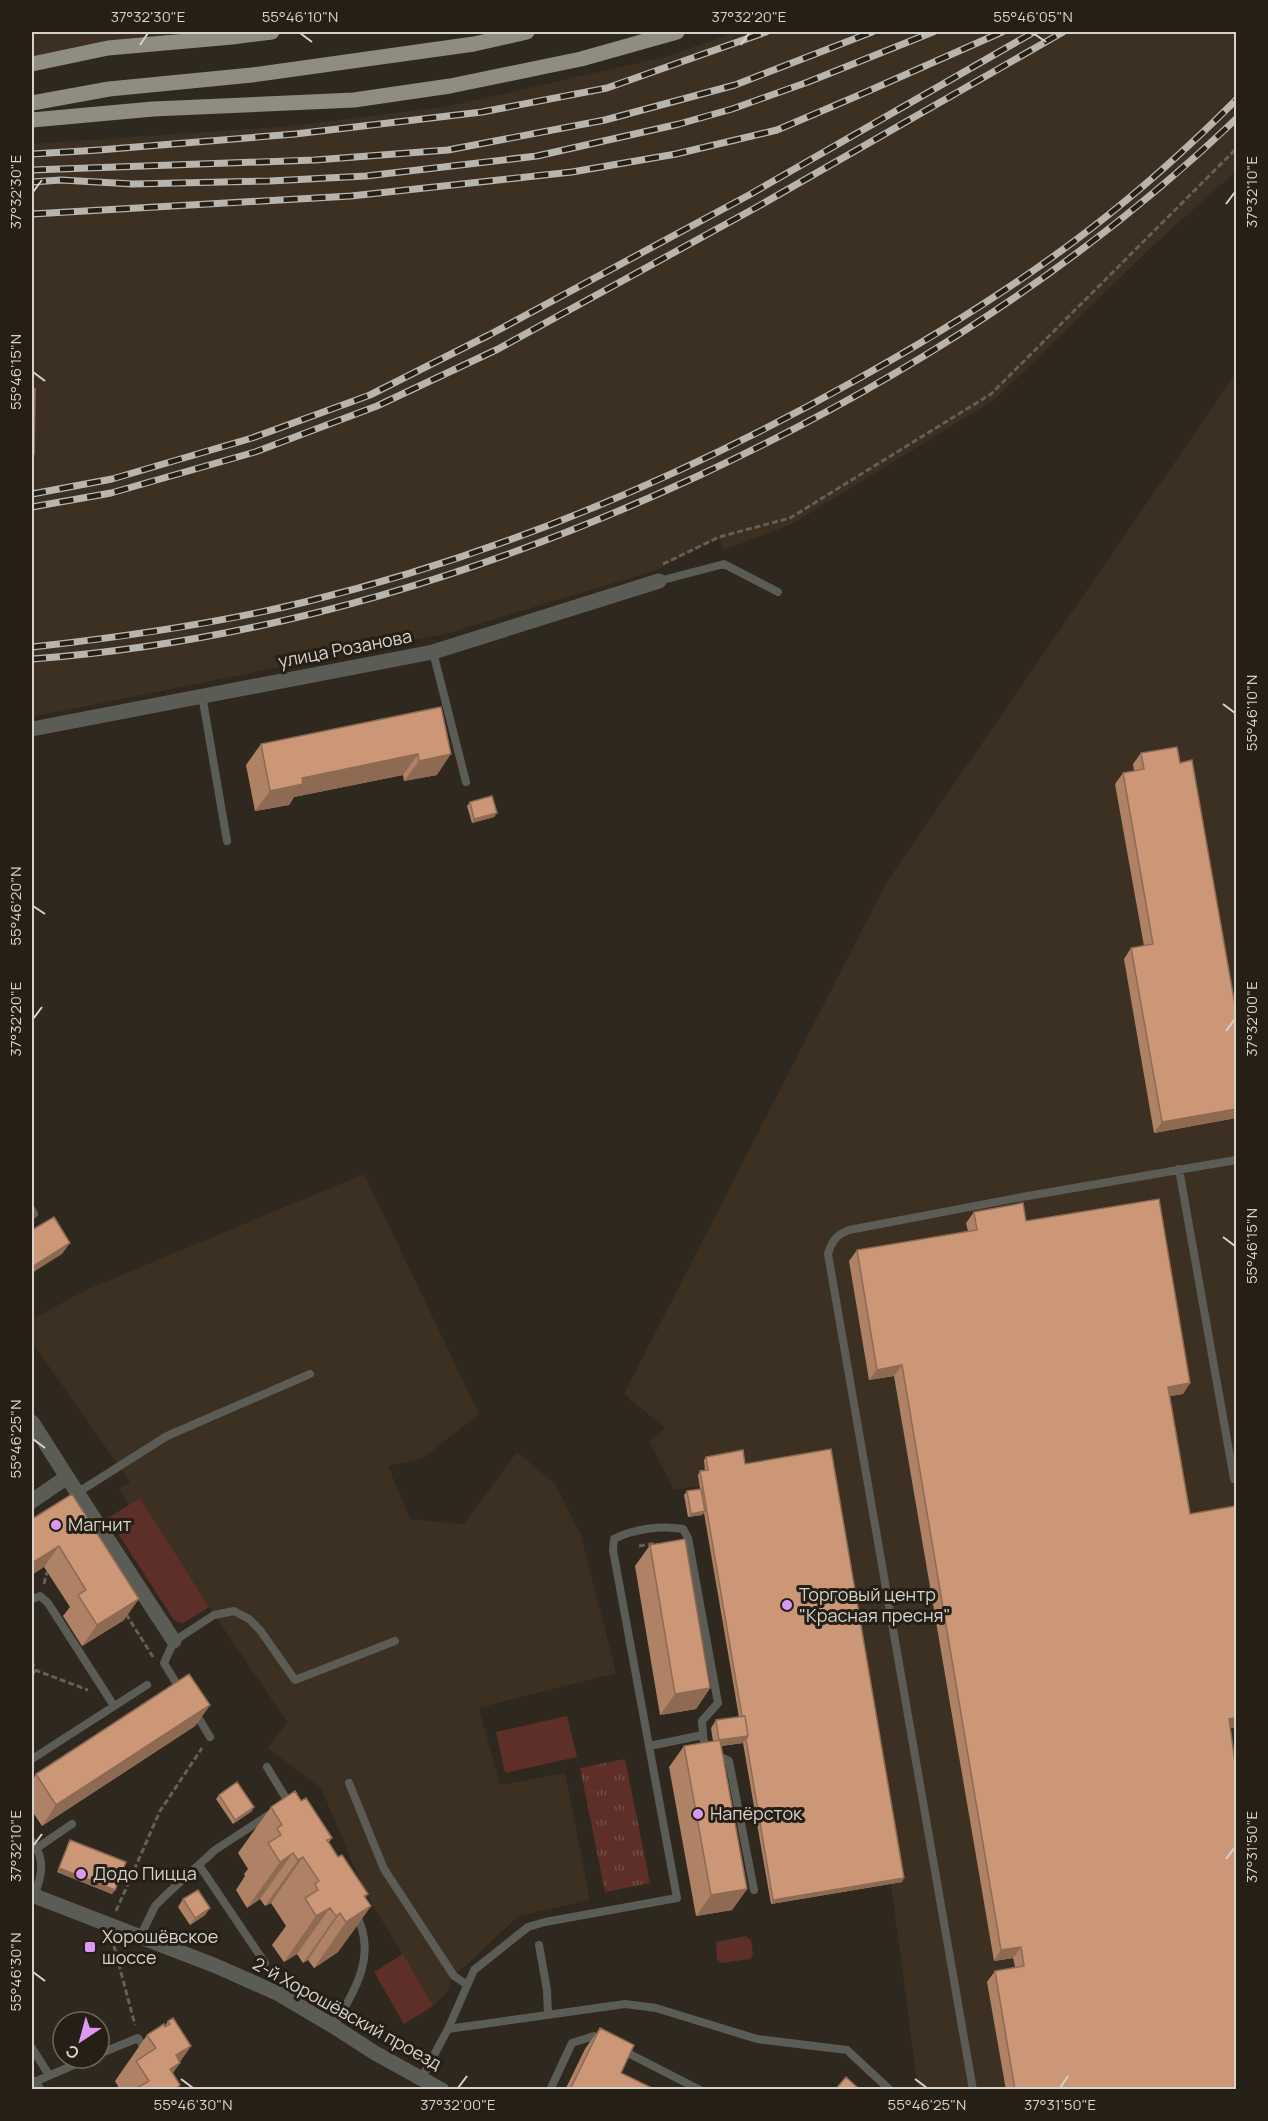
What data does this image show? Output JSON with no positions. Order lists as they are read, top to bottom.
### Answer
{
  "streets": {
    "street": ["улица Розанова", "2-й Хорошёвский проезд"]
  },
  "places": {
    "other": [
      "Магнит",
      "Торговый центр \"Красная пресня\"",
      "Напёрсток",
      "Додо Пицца"
    ],
    "transit": ["Хорошёвское шоссе"]
  },
  "north": "bottom left",
  "coordinates": [
    "37°32'30\"E",
    "55°46'10\"N",
    "37°32'20\"E",
    "55°46'05\"N",
    "37°32'10\"E",
    "55°46'15\"N",
    "55°46'20\"N",
    "37°32'00\"E",
    "55°46'25\"N",
    "37°31'50\"E",
    "55°46'30\"N"
  ]
}
